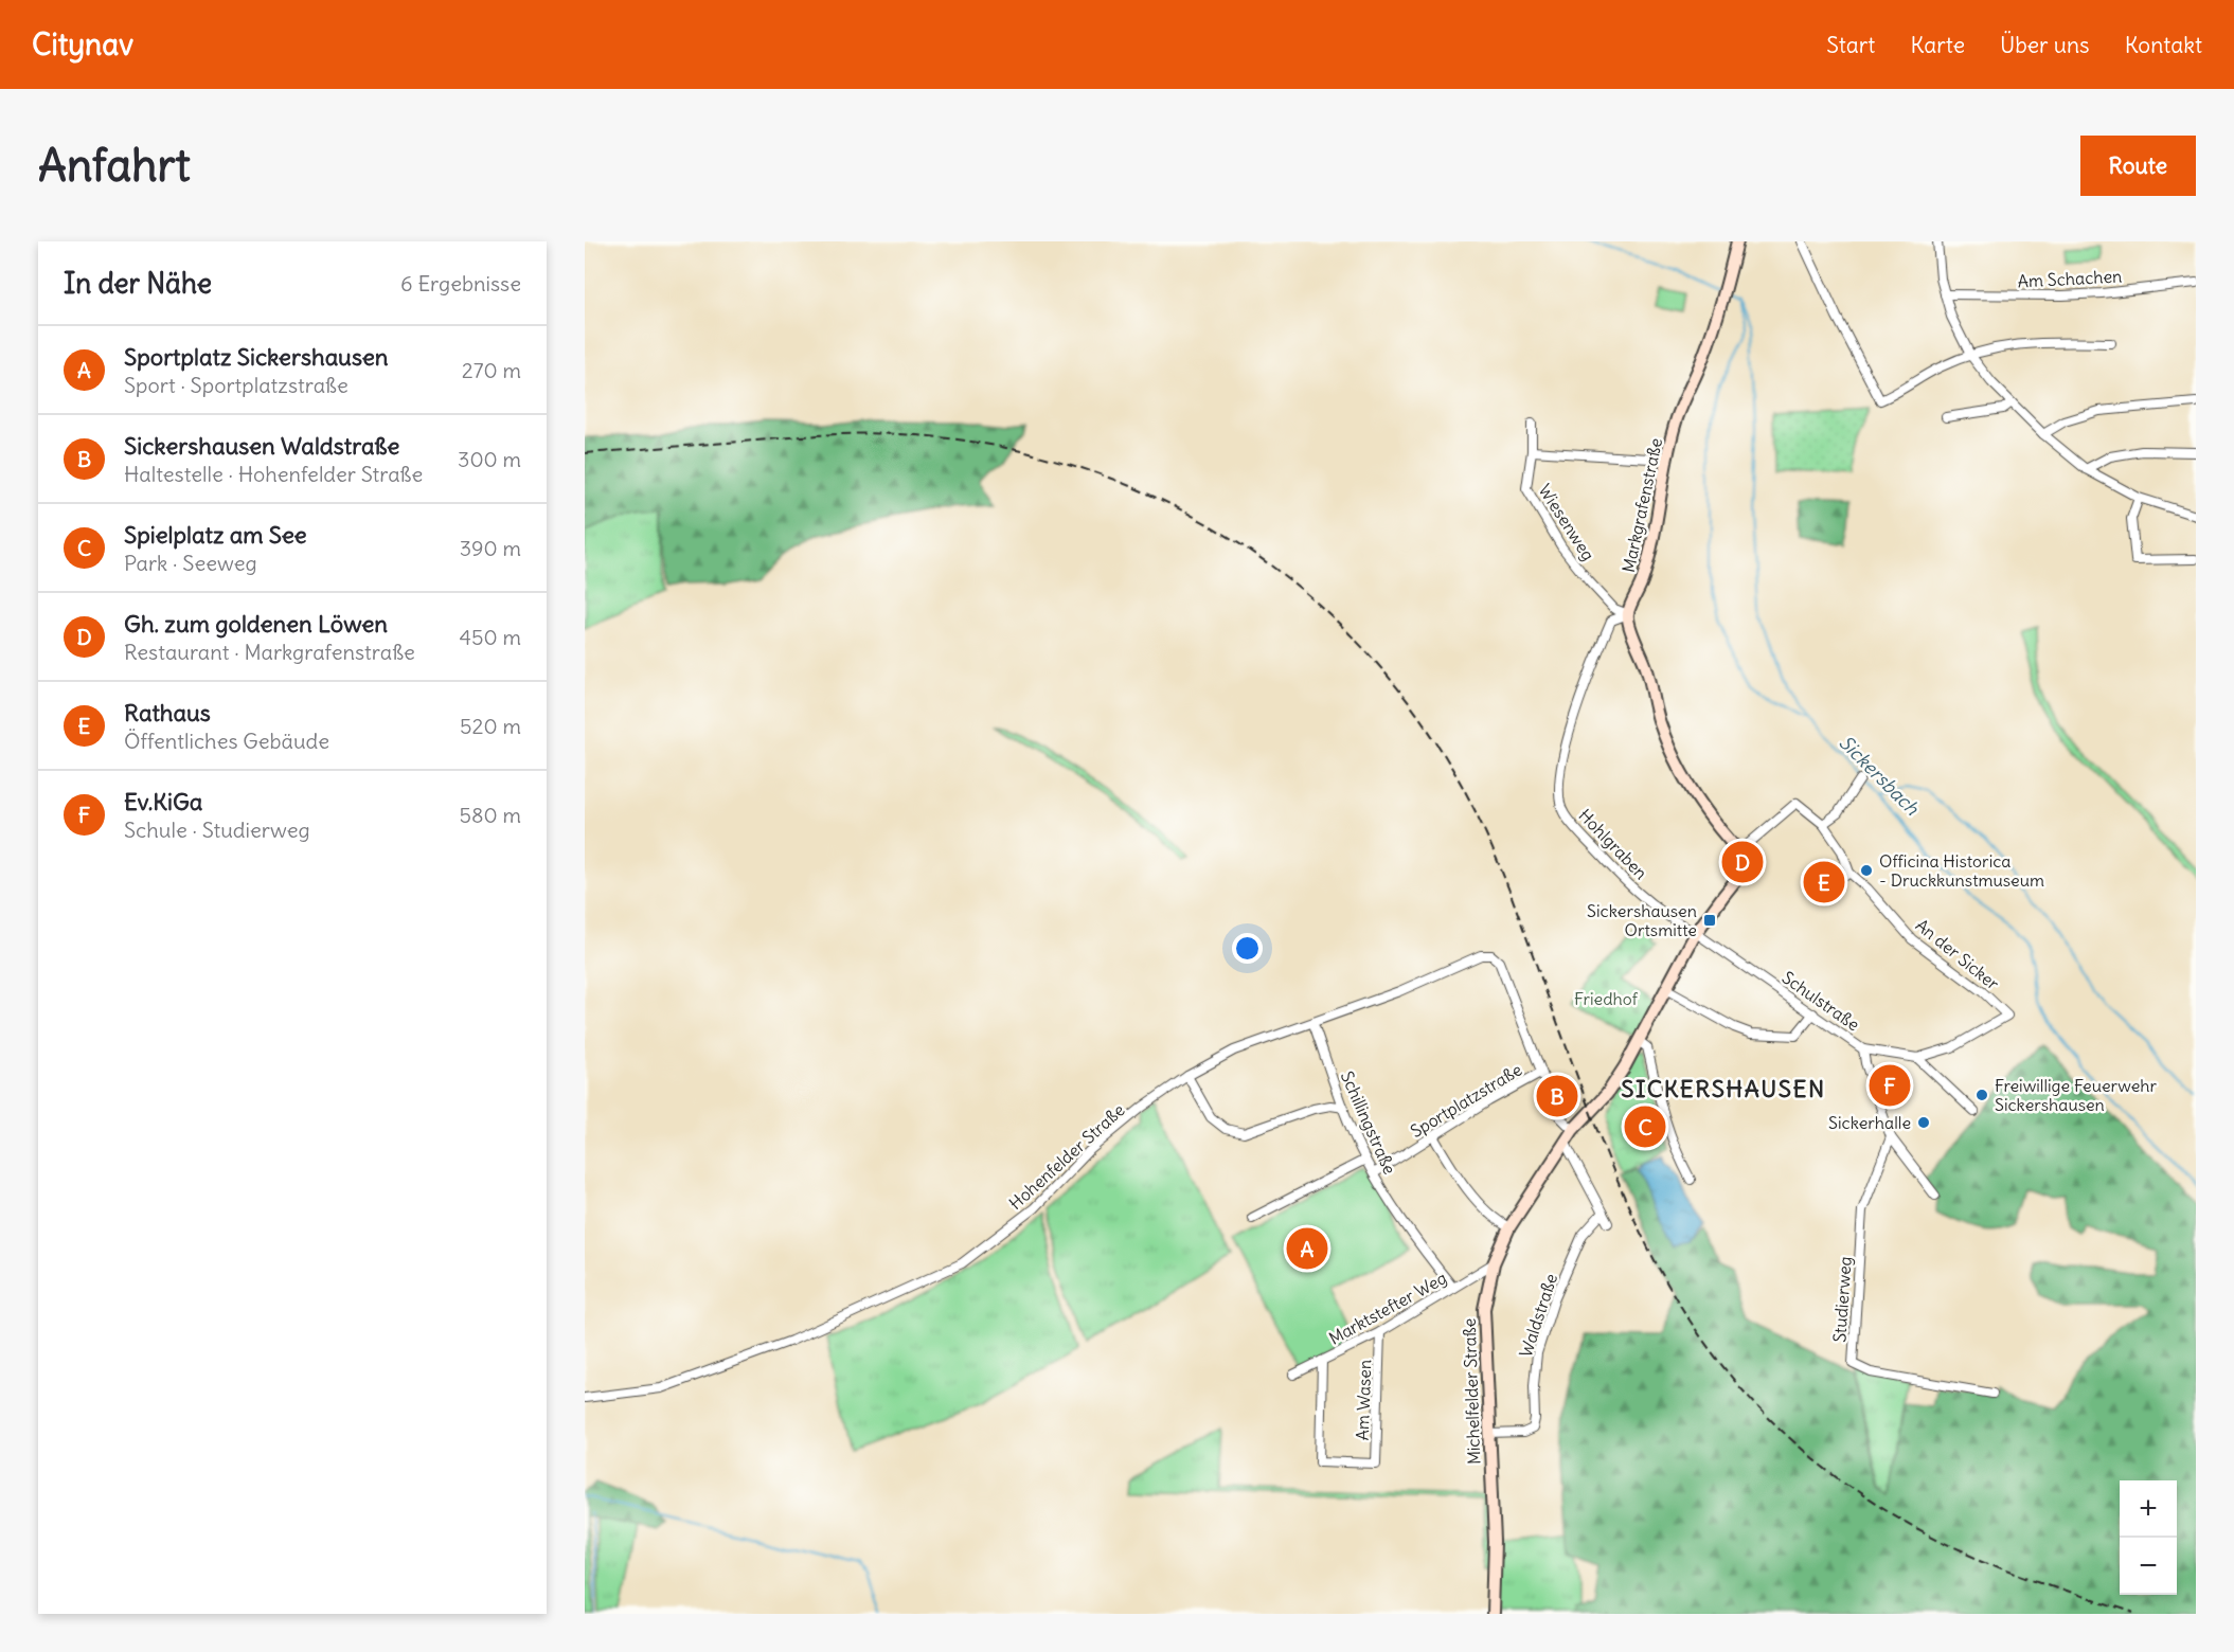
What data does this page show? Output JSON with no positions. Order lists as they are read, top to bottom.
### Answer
{
  "streets": {
    "street": [
      "Am Schachen",
      "Markgrafenstraße",
      "Wiesenweg",
      "Hohlgraben",
      "An der Sicker",
      "Schulstraße",
      "Sportplatzstraße",
      "Schillingstraße",
      "Hohenfelder Straße",
      "Studierweg",
      "Marktstefter Weg",
      "Waldstraße",
      "Michelfelder Straße",
      "Am Wasen"
    ]
  },
  "crossings": [
    ["Markgrafenstraße", "Wiesenweg"],
    ["Markgrafenstraße", "Hohlgraben"],
    ["Wiesenweg", "Hohlgraben"],
    ["Hohlgraben", "Schulstraße"],
    ["Hohlgraben", "Michelfelder Straße"],
    ["An der Sicker", "Schulstraße"],
    ["An der Sicker", "Michelfelder Straße"],
    ["Schulstraße", "Michelfelder Straße"],
    ["Sportplatzstraße", "Schillingstraße"],
    ["Sportplatzstraße", "Hohenfelder Straße"],
    ["Schillingstraße", "Hohenfelder Straße"],
    ["Schillingstraße", "Marktstefter Weg"],
    ["Hohenfelder Straße", "Michelfelder Straße"],
    ["Marktstefter Weg", "Michelfelder Straße"],
    ["Marktstefter Weg", "Am Wasen"],
    ["Waldstraße", "Michelfelder Straße"]
  ],
  "districts": ["SICKERSHAUSEN"],
  "water": ["Sickersbach"],
  "parks": ["Friedhof"],
  "places": {
    "other": ["Officina Historica - Druckkunstmuseum", "Freiwillige Feuerwehr Sickershausen", "Sickerhalle"],
    "transit": ["Sickershausen Ortsmitte"]
  },
  "page": {
    "header": "Citynav",
    "nav": [
      "Start",
      "Karte",
      "Über uns",
      "Kontakt"
    ],
    "buttons": "Route",
    "title": "Anfahrt",
    "heading": ["In der Nähe", "6 Ergebnisse"],
    "list": [
      {
        "mark": "A",
        "name": "Sportplatz Sickershausen",
        "note": "Sport · Sportplatzstraße",
        "value": "270 m"
      },
      {
        "mark": "B",
        "name": "Sickershausen Waldstraße",
        "note": "Haltestelle · Hohenfelder Straße",
        "value": "300 m"
      },
      {
        "mark": "C",
        "name": "Spielplatz am See",
        "note": "Park · Seeweg",
        "value": "390 m"
      },
      {
        "mark": "D",
        "name": "Gh. zum goldenen Löwen",
        "note": "Restaurant · Markgrafenstraße",
        "value": "450 m"
      },
      {
        "mark": "E",
        "name": "Rathaus",
        "note": "Öffentliches Gebäude",
        "value": "520 m"
      },
      {
        "mark": "F",
        "name": "Ev.KiGa",
        "note": "Schule · Studierweg",
        "value": "580 m"
      }
    ],
    "pins": [
      "D",
      "E",
      "F",
      "B",
      "C",
      "A"
    ],
    "map_buttons": ["+", "−"]
  }
}
